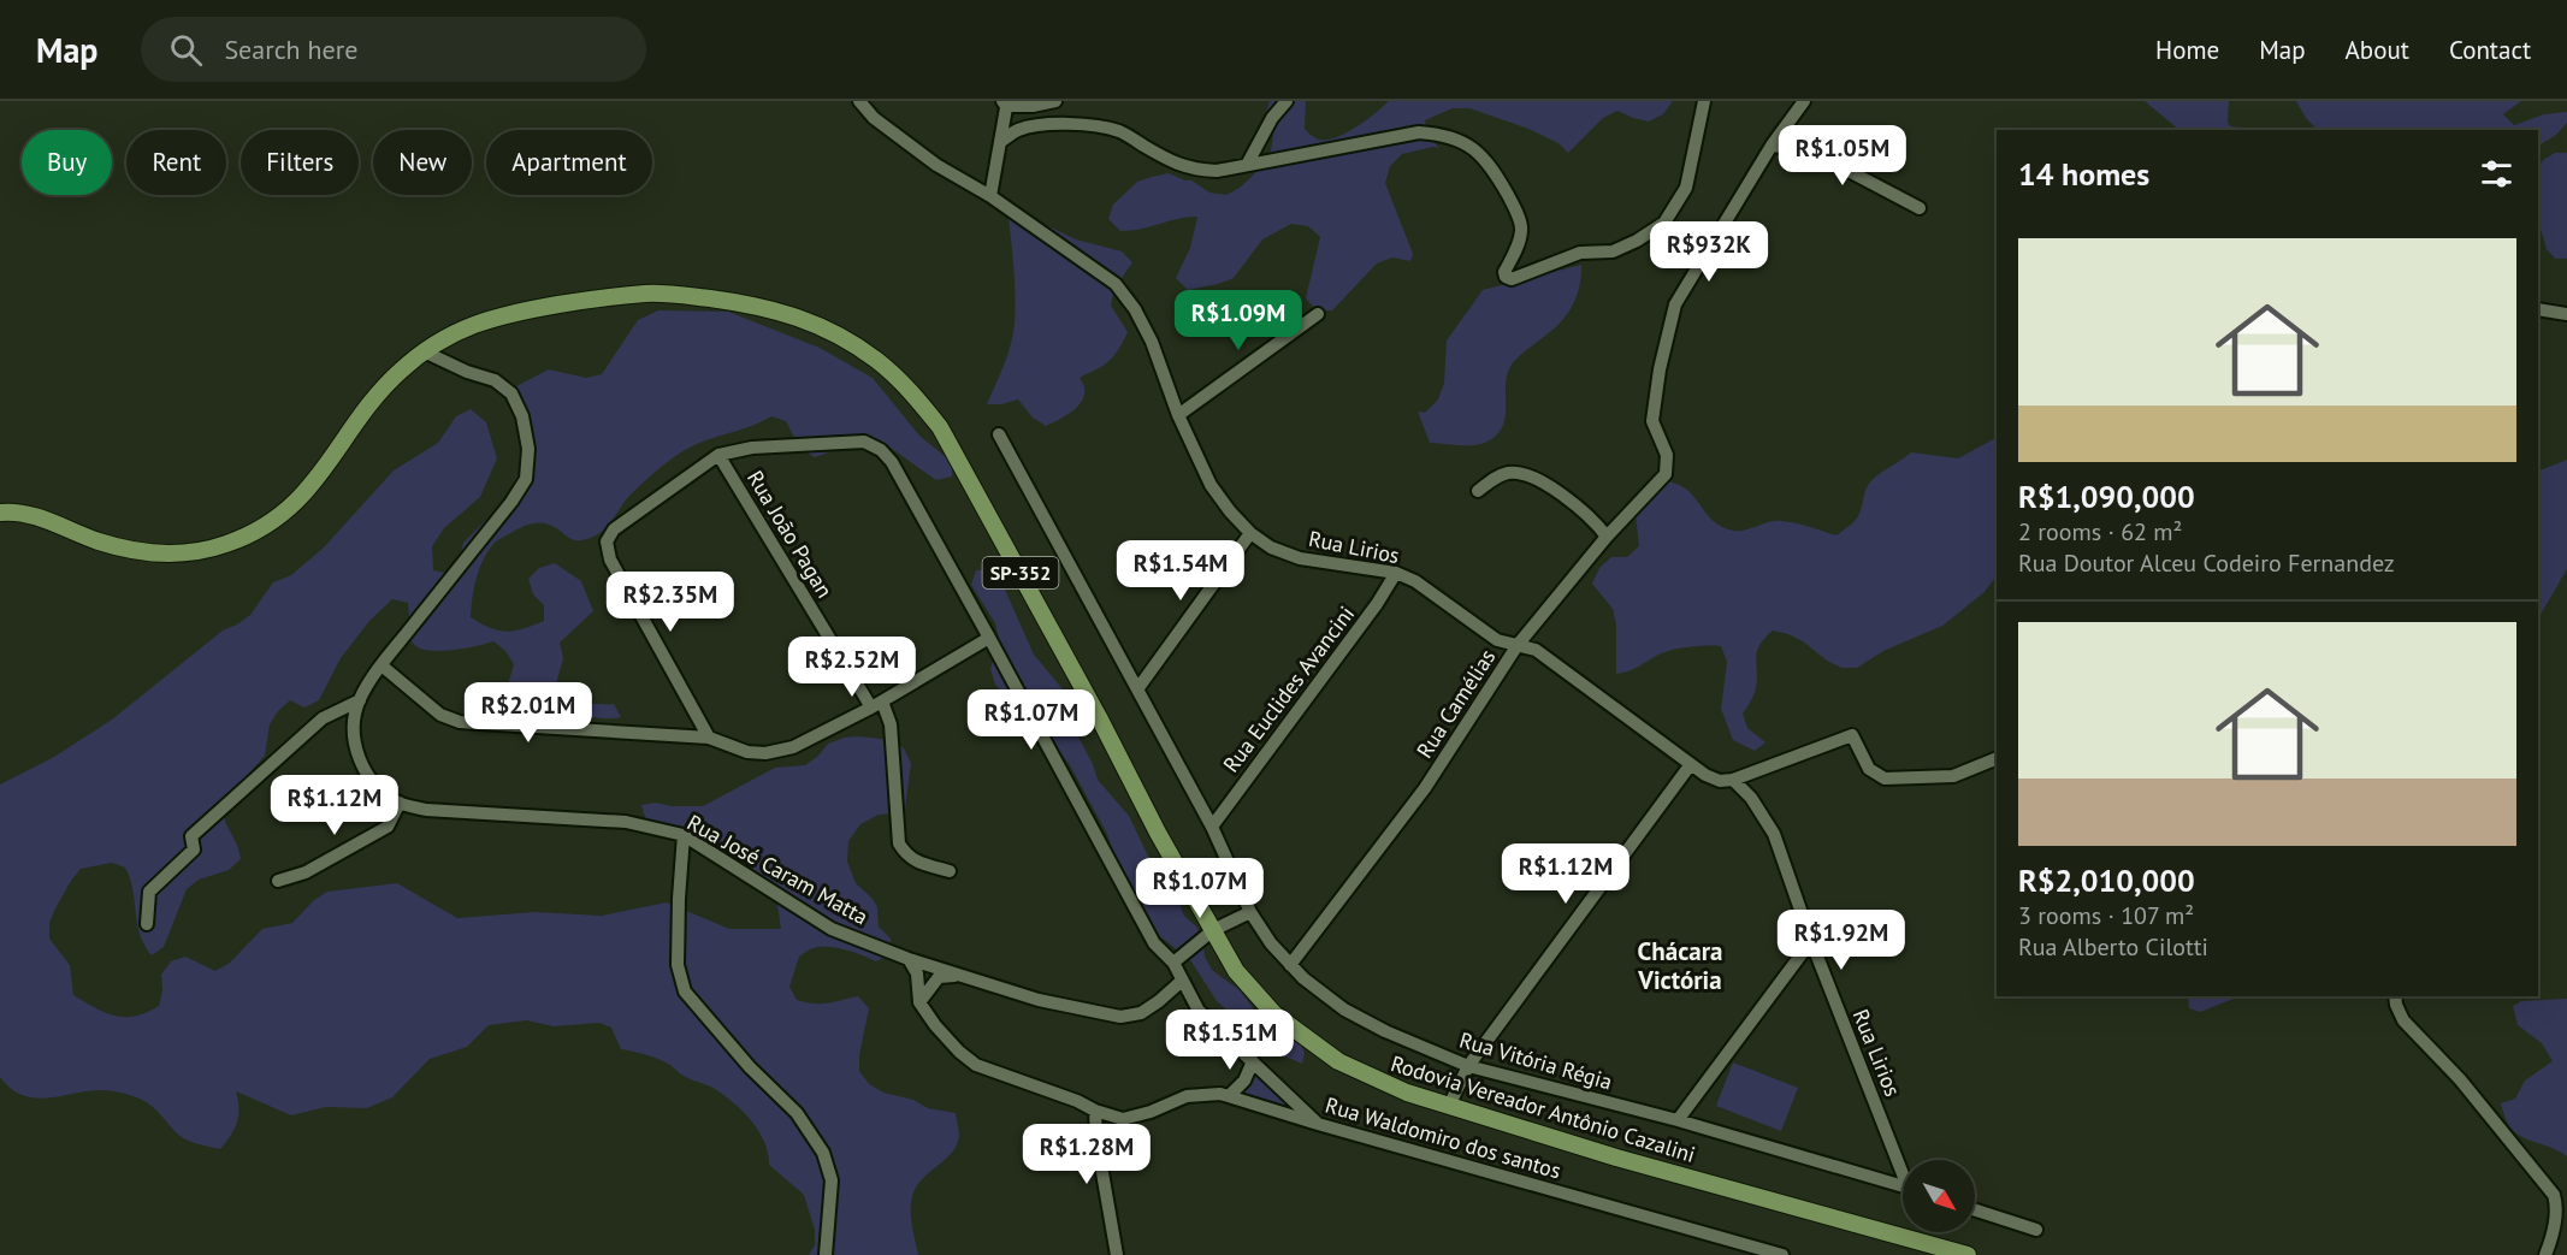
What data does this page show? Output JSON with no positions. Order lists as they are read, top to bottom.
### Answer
{
  "streets": {
    "main road": ["SP-352", "Rodovia Vereador Antônio Cazalini"],
    "street": [
      "Rua João Pagan",
      "Rua Lirios",
      "Rua Euclides Avancini",
      "Rua Camélias",
      "Rua José Caram Matta",
      "Rua Vitória Régia",
      "Rua Waldomiro dos santos"
    ]
  },
  "crossings": [
    ["Rua Lirios", "Rua Euclides Avancini"],
    ["Rua Lirios", "Rua Camélias"],
    ["Rua Euclides Avancini", "Rua Vitória Régia"],
    ["Rua Camélias", "Rua Vitória Régia"],
    ["Rua José Caram Matta", "Rodovia Vereador Antônio Cazalini"]
  ],
  "districts": ["Chácara Victória"],
  "north": "bottom right",
  "page": {
    "header": "Map",
    "search": "Search here",
    "nav": [
      "Home",
      "Map",
      "About",
      "Contact"
    ],
    "price": [
      "R$1.05M",
      "R$932K",
      "R$1.09M",
      "R$1.54M",
      "R$2.35M",
      "R$2.52M",
      "R$2.01M",
      "R$1.07M",
      "R$1.12M",
      "R$1.12M",
      "R$1.07M",
      "R$1.92M",
      "R$1.51M",
      "R$1.28M"
    ],
    "chip": [
      "Buy",
      "Rent",
      "Filters",
      "New",
      "Apartment"
    ],
    "heading": "14 homes",
    "list": [
      {
        "name": "R$1,090,000",
        "note": "2 rooms · 62 m² · Rua Doutor Alceu Codeiro Fernandez"
      },
      {
        "name": "R$2,010,000",
        "note": "3 rooms · 107 m² · Rua Alberto Cilotti"
      }
    ]
  }
}
